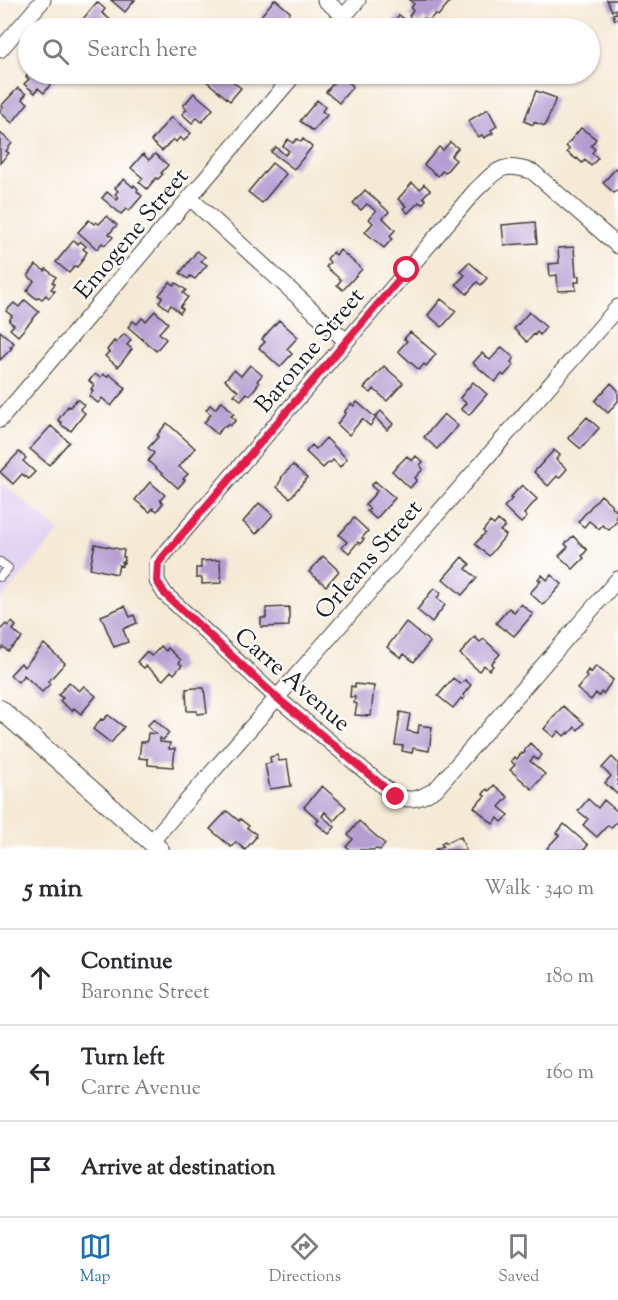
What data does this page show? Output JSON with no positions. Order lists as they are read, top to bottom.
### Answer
{
  "streets": {
    "street": [
      "Emogene Street",
      "Baronne Street",
      "Orleans Street",
      "Carre Avenue"
    ]
  },
  "crossings": [
    ["Baronne Street", "Carre Avenue"],
    ["Orleans Street", "Carre Avenue"]
  ],
  "page": {
    "search": "Search here",
    "heading": ["5 min", "Walk · 340 m"],
    "list": [
      ["Continue", "Baronne Street", "180 m"],
      ["Turn left", "Carre Avenue", "160 m"],
      "Arrive at destination"
    ],
    "nav": ["Map", "Directions", "Saved"]
  }
}
